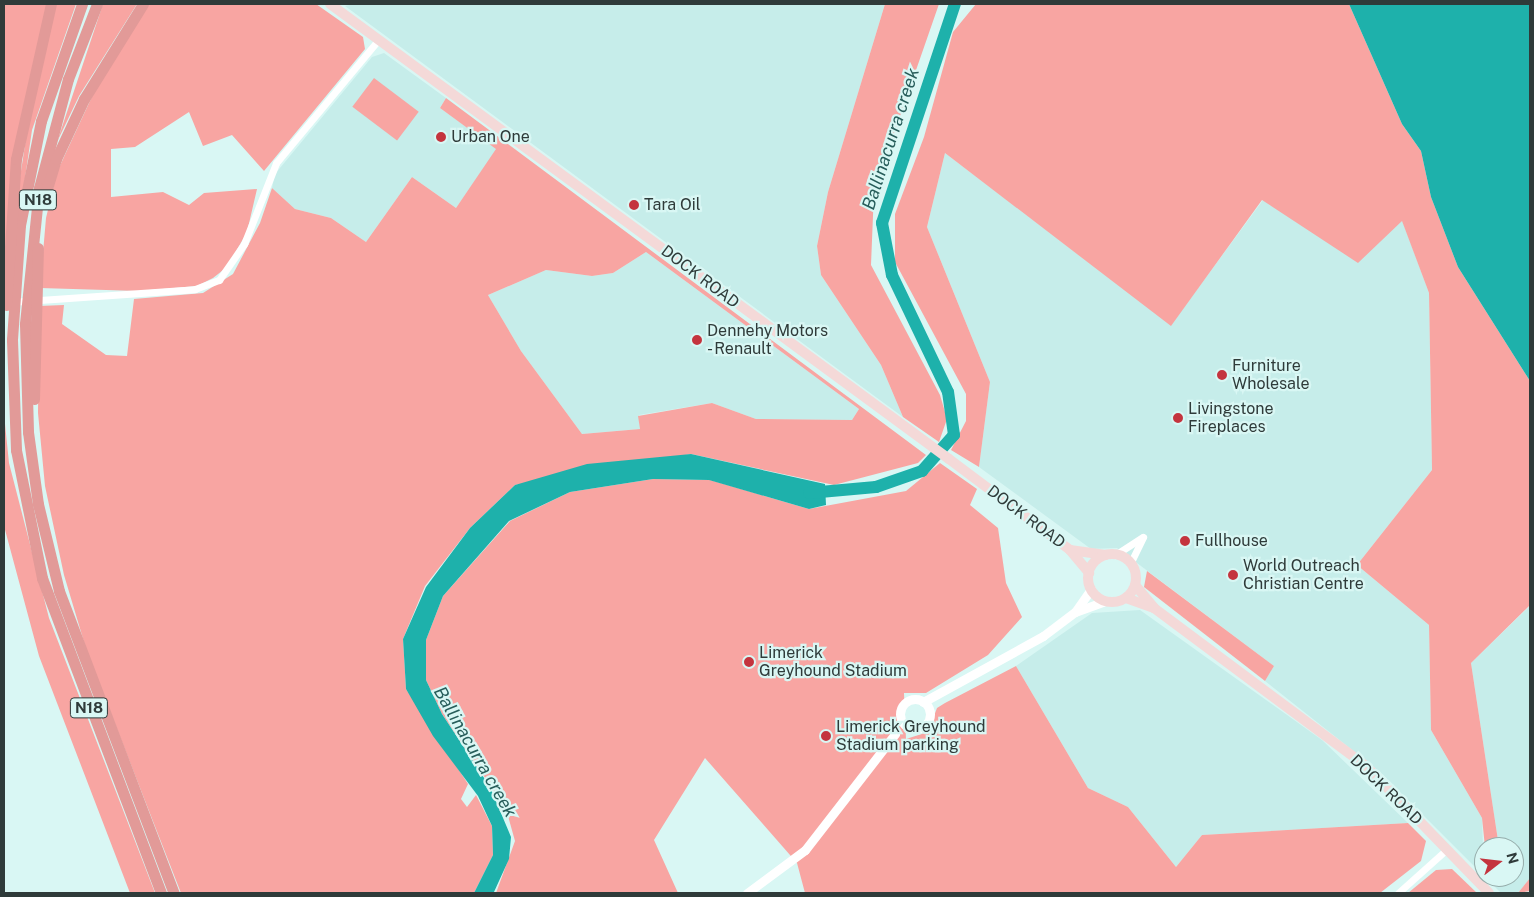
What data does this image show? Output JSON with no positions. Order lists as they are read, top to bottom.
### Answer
{
  "streets": {
    "highway": ["N18"],
    "main road": ["DOCK ROAD"]
  },
  "water": ["Ballinacurra creek"],
  "places": [
    "Urban One",
    "Tara Oil",
    "Dennehy Motors - Renault",
    "Furniture Wholesale",
    "Livingstone Fireplaces",
    "Fullhouse",
    "World Outreach Christian Centre",
    "Limerick Greyhound Stadium",
    "Limerick Greyhound Stadium parking"
  ],
  "north": "right"
}
